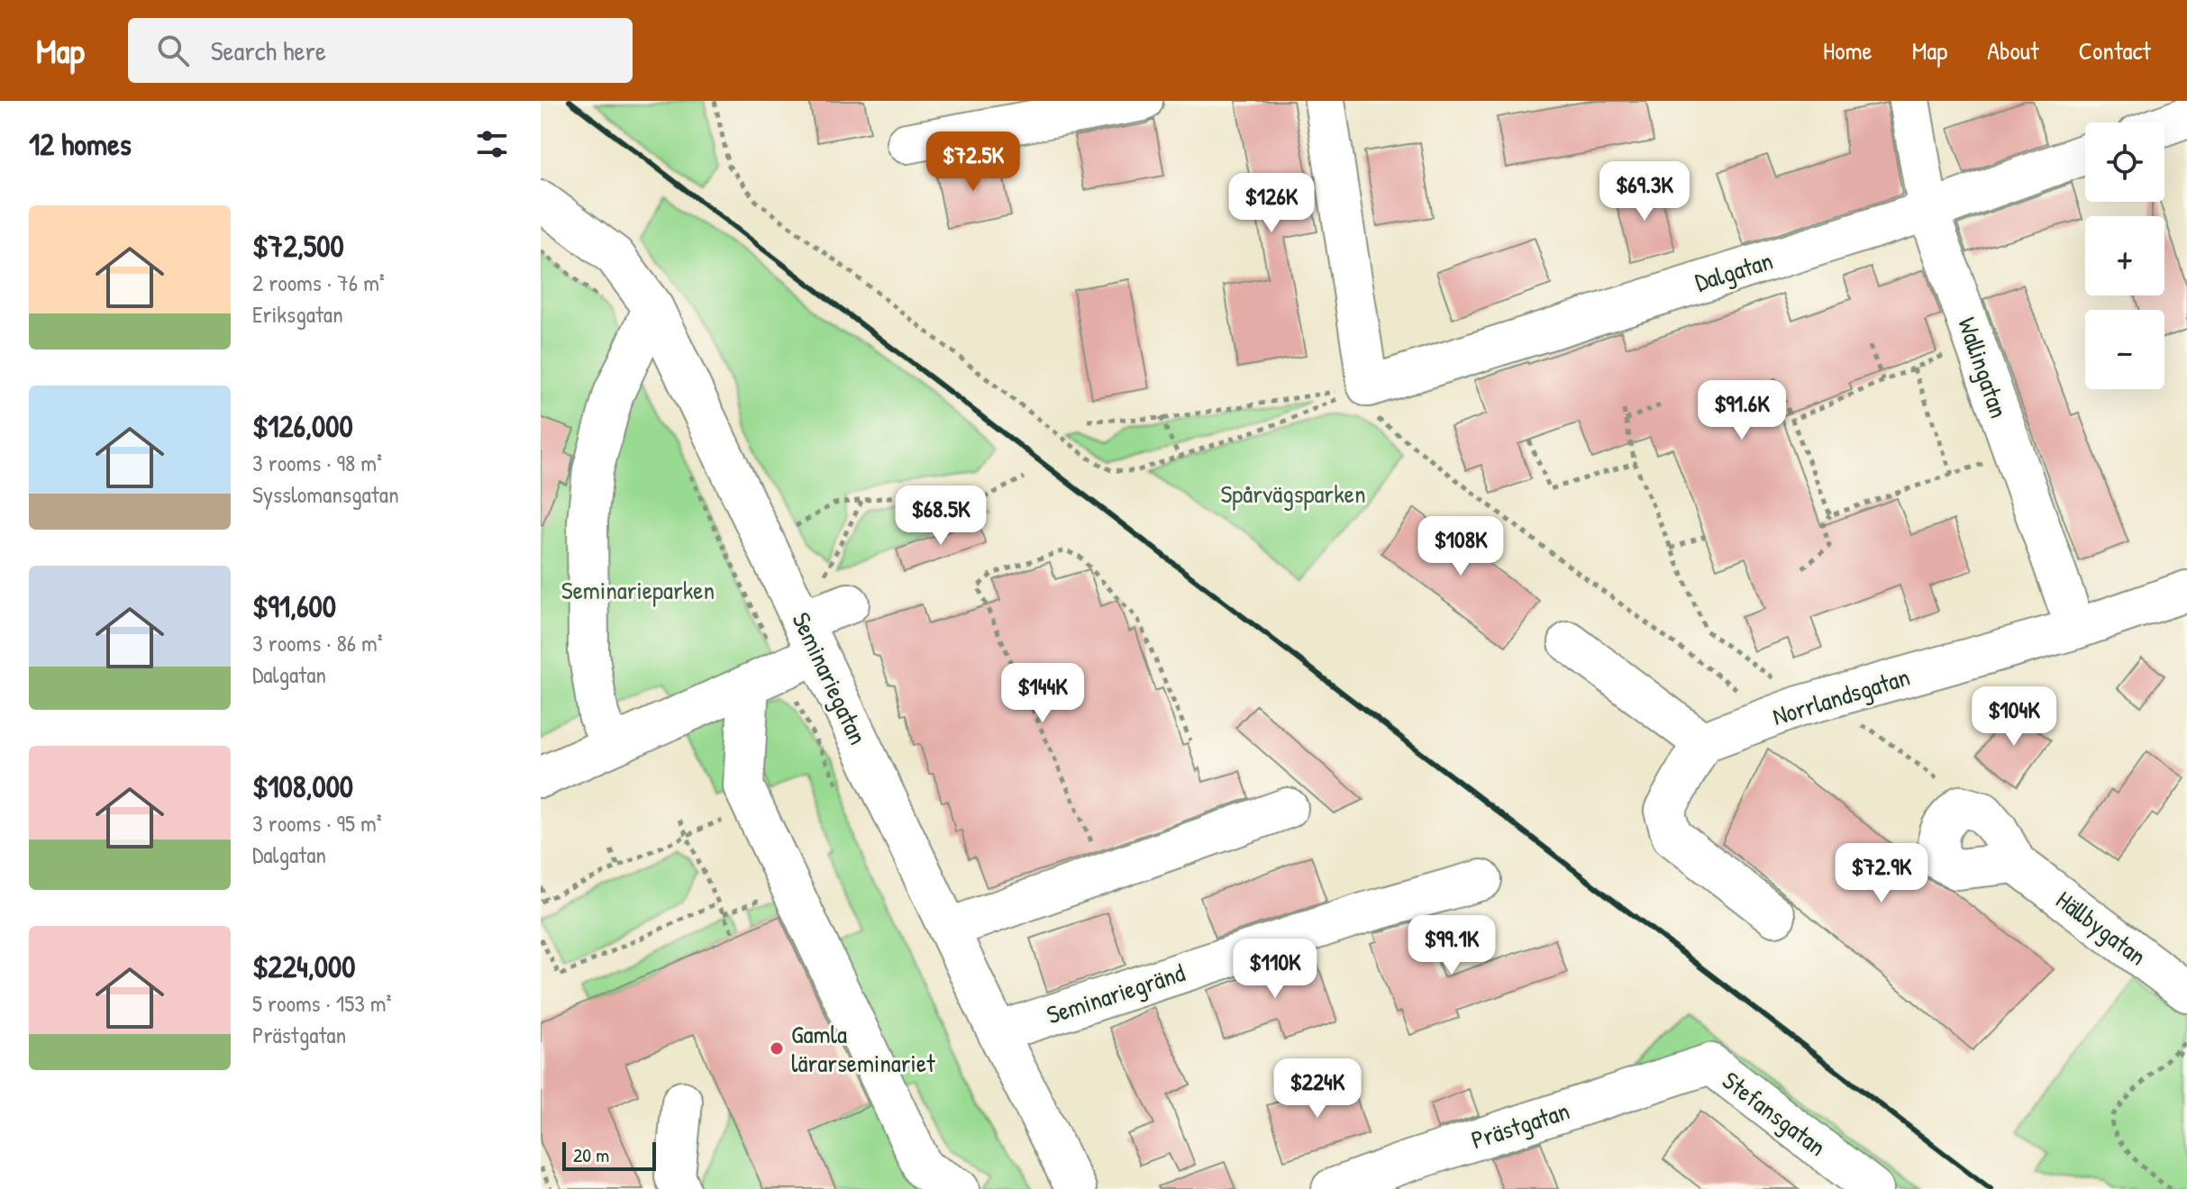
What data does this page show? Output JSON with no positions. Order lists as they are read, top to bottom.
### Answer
{
  "streets": {
    "street": [
      "Dalgatan",
      "Wallingatan",
      "Seminariegatan",
      "Norrlandsgatan",
      "Hällbygatan",
      "Seminariegränd",
      "Stefansgatan",
      "Prästgatan"
    ]
  },
  "crossings": [
    ["Dalgatan", "Wallingatan"],
    ["Wallingatan", "Norrlandsgatan"],
    ["Seminariegatan", "Seminariegränd"],
    ["Stefansgatan", "Prästgatan"]
  ],
  "parks": ["Spårvägsparken", "Seminarieparken"],
  "places": ["Gamla lärarseminariet"],
  "scale_bar": "20 m",
  "page": {
    "header": "Map",
    "search": "Search here",
    "nav": [
      "Home",
      "Map",
      "About",
      "Contact"
    ],
    "heading": "12 homes",
    "map_buttons": ["+", "−"],
    "price": [
      "$72.5K",
      "$69.3K",
      "$126K",
      "$91.6K",
      "$68.5K",
      "$108K",
      "$144K",
      "$104K",
      "$72.9K",
      "$99.1K",
      "$110K",
      "$224K"
    ],
    "list": [
      {
        "name": "$72,500",
        "note": "2 rooms · 76 m² · Eriksgatan"
      },
      {
        "name": "$126,000",
        "note": "3 rooms · 98 m² · Sysslomansgatan"
      },
      {
        "name": "$91,600",
        "note": "3 rooms · 86 m² · Dalgatan"
      },
      {
        "name": "$108,000",
        "note": "3 rooms · 95 m² · Dalgatan"
      },
      {
        "name": "$224,000",
        "note": "5 rooms · 153 m² · Prästgatan"
      }
    ],
    "scale": "20 m"
  }
}
